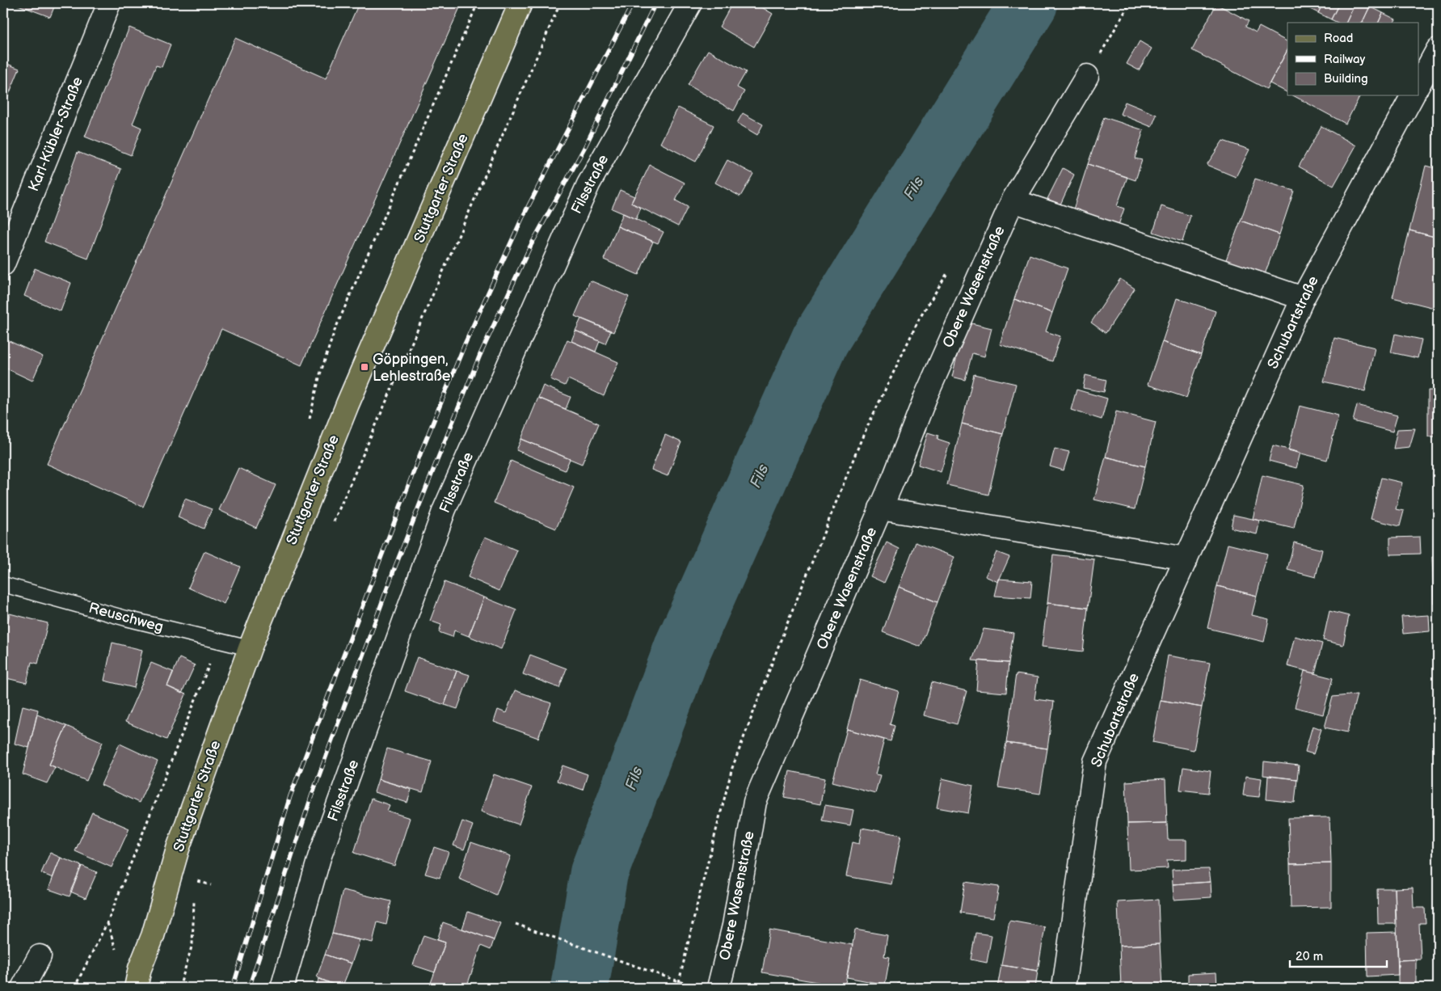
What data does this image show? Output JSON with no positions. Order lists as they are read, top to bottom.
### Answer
{
  "streets": {
    "main road": ["Stuttgarter Straße"],
    "street": [
      "Karl-Kübler-Straße",
      "Filsstraße",
      "Obere Wasenstraße",
      "Schubartstraße"
    ],
    "lane": ["Reuschweg"]
  },
  "crossings": [
    ["Stuttgarter Straße", "Reuschweg"]
  ],
  "water": ["Fils"],
  "places": {
    "transit": ["Göppingen, Lehlestraße"]
  },
  "legend": ["Road", "Railway", "Building"],
  "scale_bar": "20 m"
}
